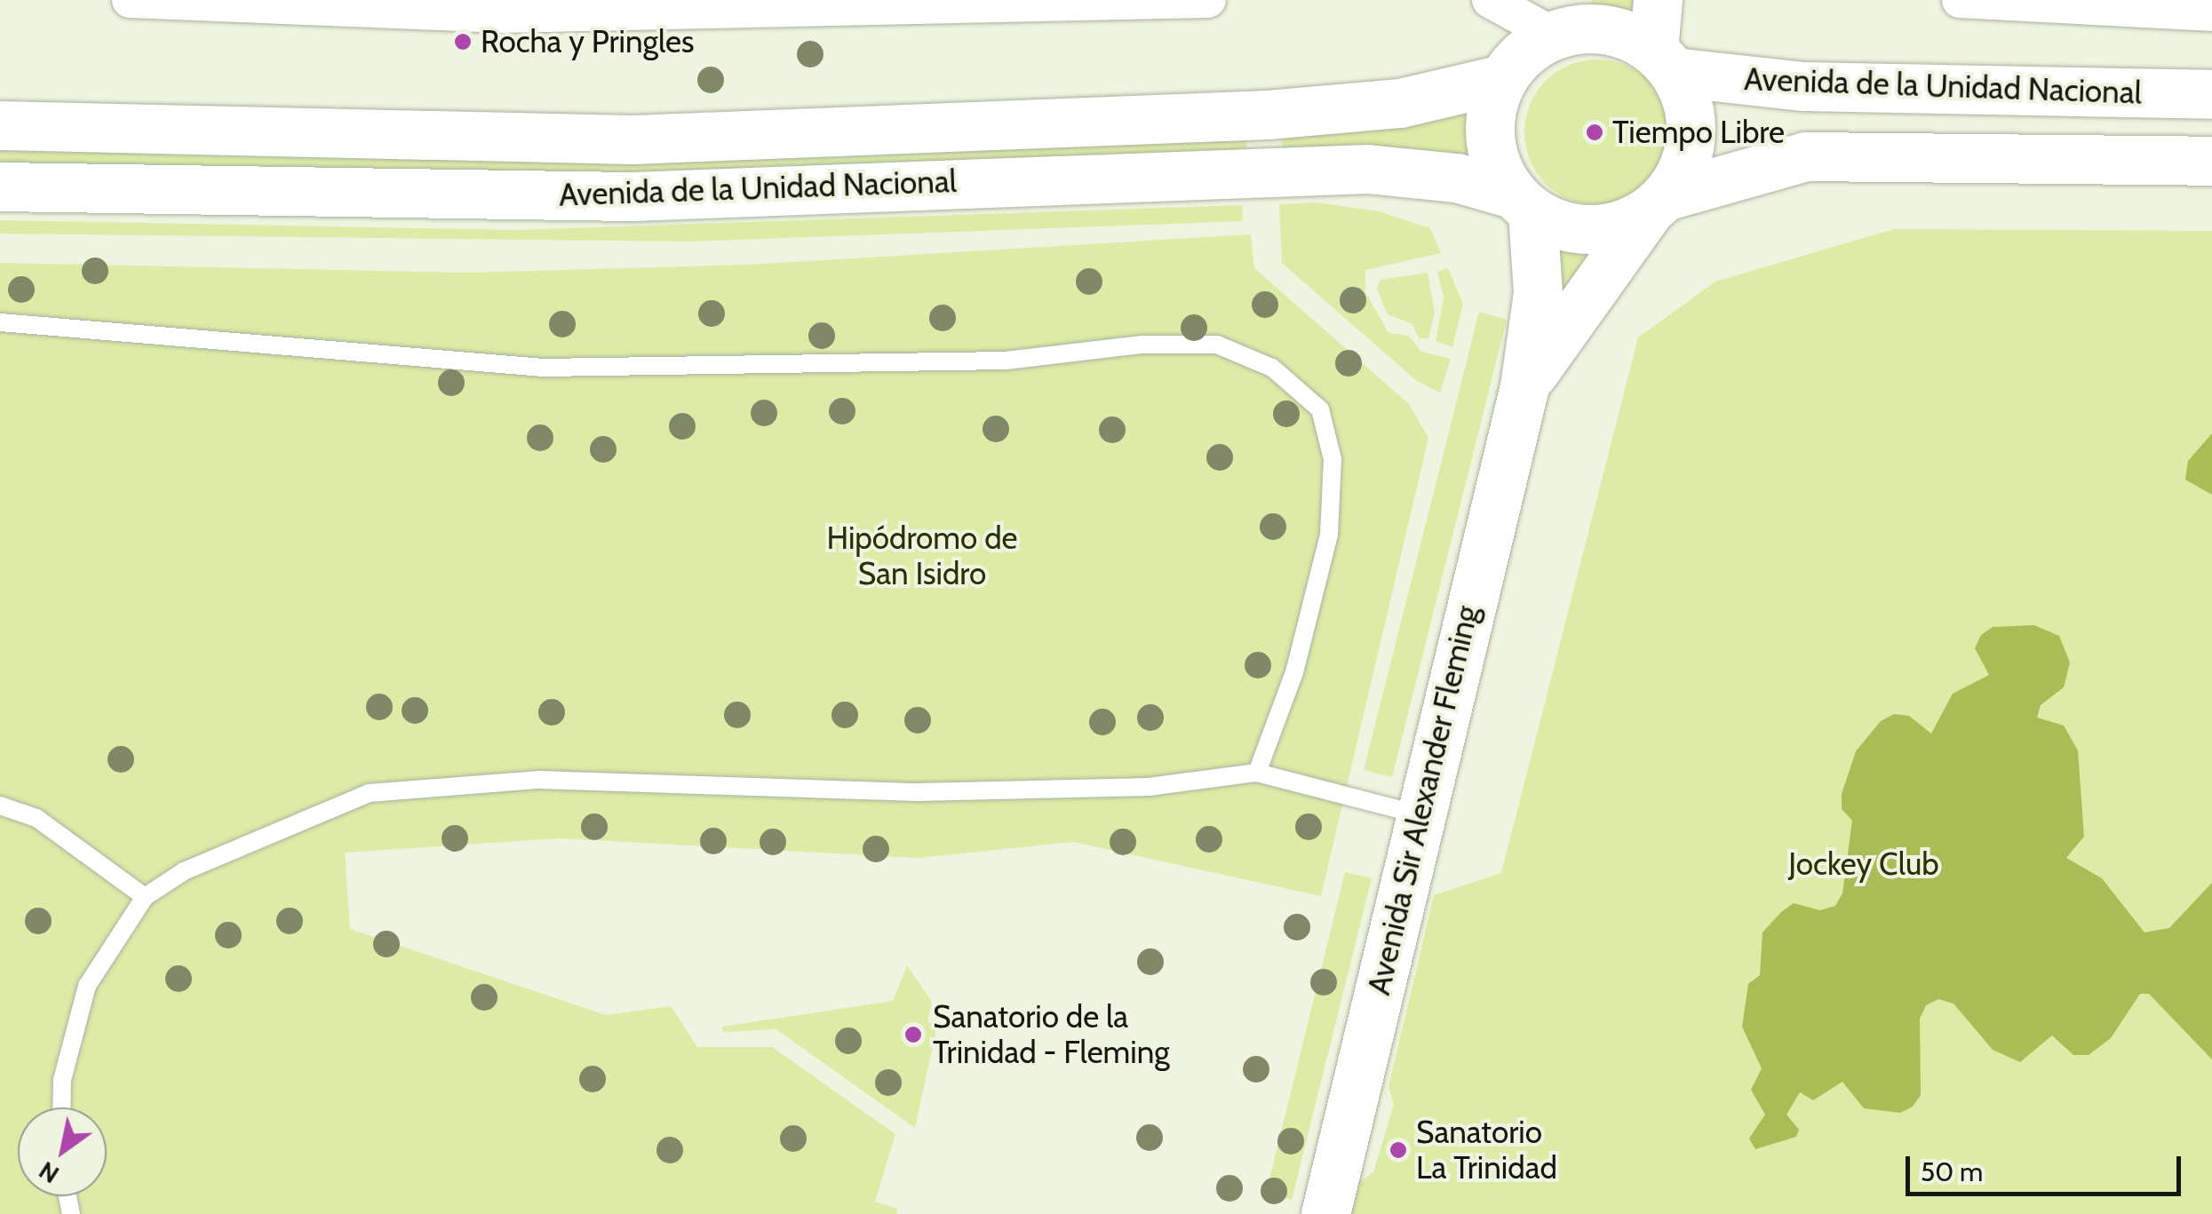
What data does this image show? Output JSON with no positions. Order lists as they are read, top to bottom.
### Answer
{
  "streets": {
    "main road": ["Avenida de la Unidad Nacional", "Avenida Sir Alexander Fleming"]
  },
  "crossings": [
    ["Avenida de la Unidad Nacional", "Avenida Sir Alexander Fleming"]
  ],
  "parks": ["Hipódromo de San Isidro", "Jockey Club"],
  "places": [
    "Rocha y Pringles",
    "Tiempo Libre",
    "Sanatorio de la Trinidad - Fleming",
    "Sanatorio La Trinidad"
  ],
  "scale_bar": "50 m",
  "north": "bottom left"
}
